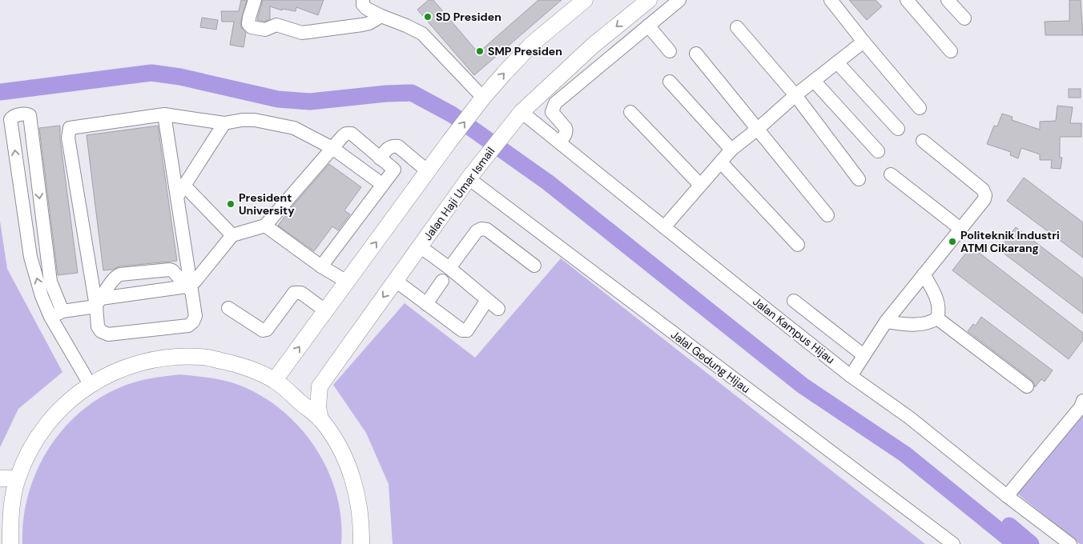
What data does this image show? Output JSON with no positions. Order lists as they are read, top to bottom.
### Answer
{
  "streets": {
    "main road": ["Jalan Haji Umar Ismail"],
    "street": ["Jalan Kampus Hijau", "Jalal Gedung Hijau"]
  },
  "crossings": [
    ["Jalan Haji Umar Ismail", "Jalan Kampus Hijau"],
    ["Jalan Haji Umar Ismail", "Jalal Gedung Hijau"]
  ],
  "places": [
    "SD Presiden",
    "SMP Presiden",
    "President University",
    "Politeknik Industri ATMI Cikarang"
  ]
}
